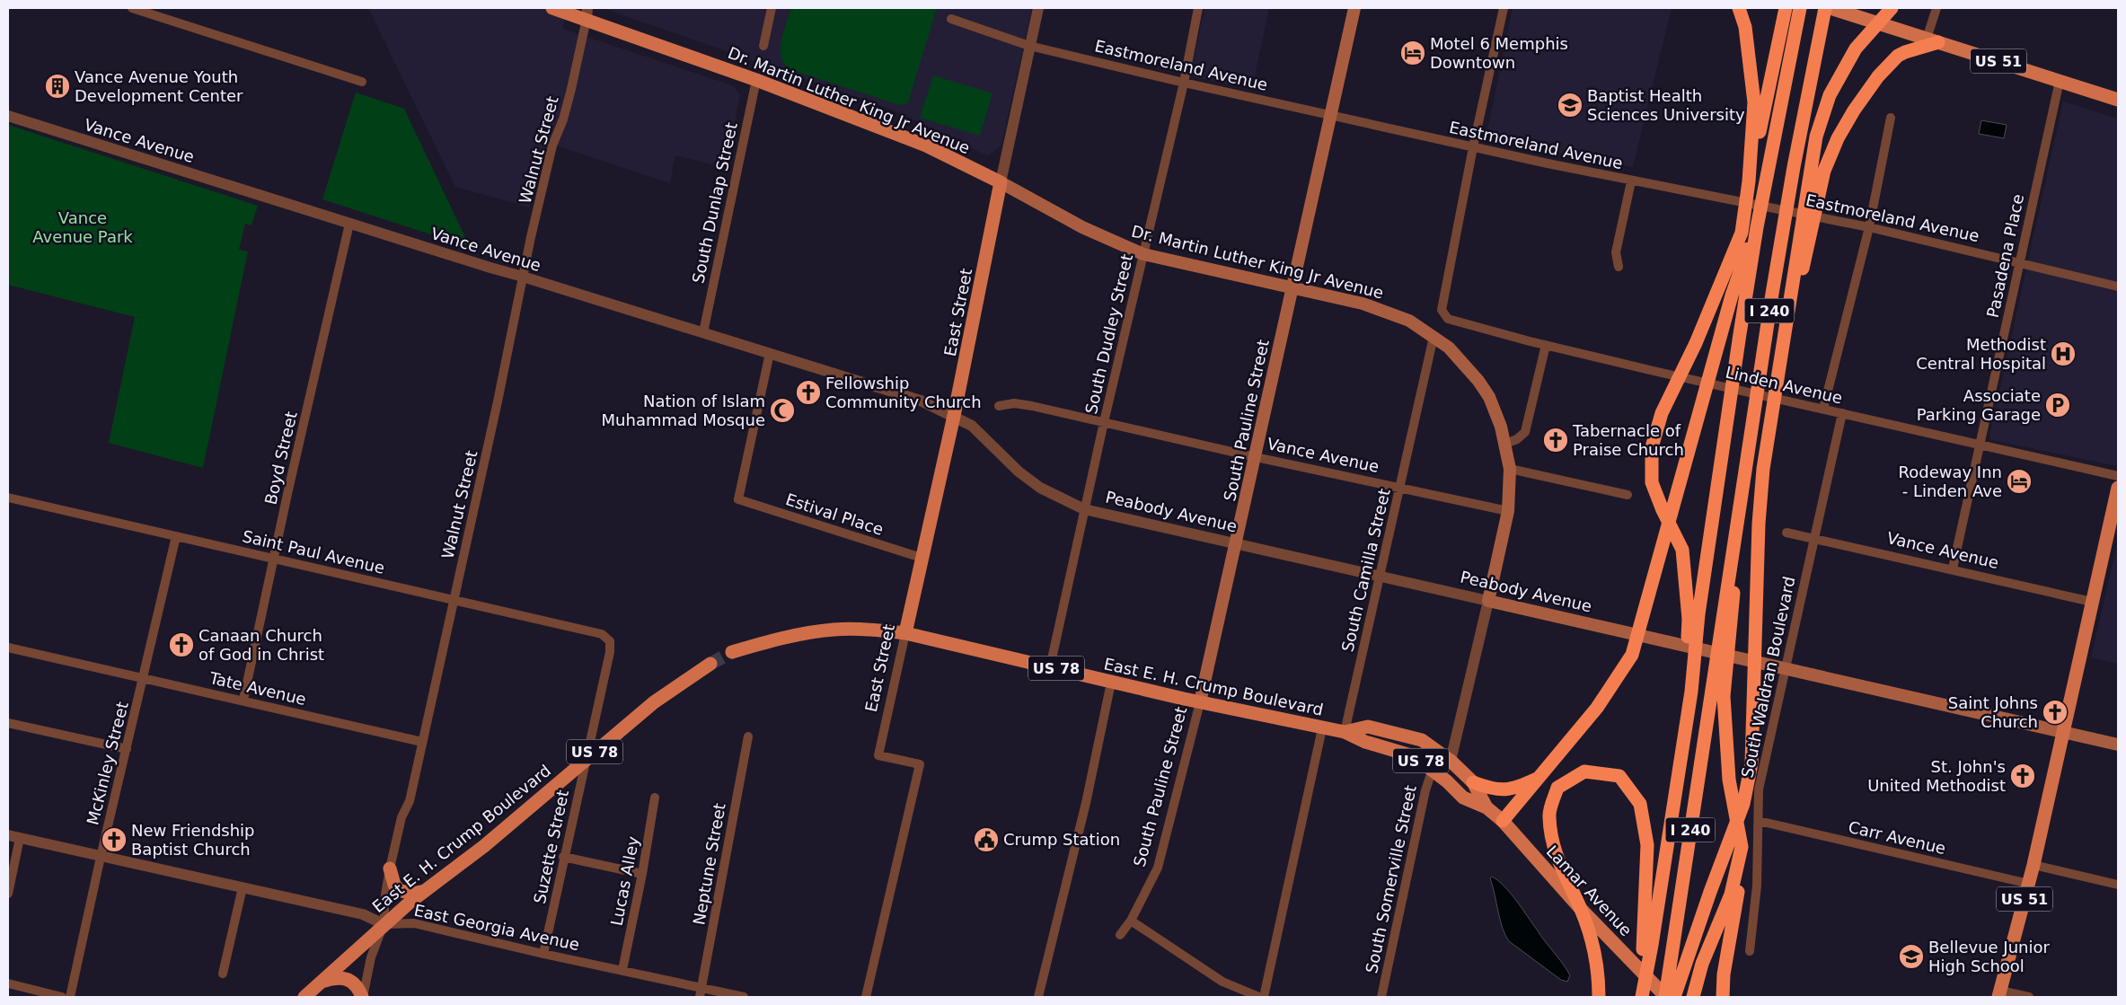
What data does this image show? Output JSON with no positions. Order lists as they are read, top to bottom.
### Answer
{
  "streets": {
    "highway": ["I 240"],
    "main road": [
      "US 51",
      "Dr. Martin Luther King Jr Avenue",
      "East Street",
      "South Pauline Street",
      "Peabody Avenue",
      "US 78",
      "East E. H. Crump Boulevard",
      "Lamar Avenue"
    ],
    "street": [
      "Eastmoreland Avenue",
      "Vance Avenue",
      "Walnut Street",
      "South Dunlap Street",
      "Pasadena Place",
      "South Dudley Street",
      "Linden Avenue",
      "Boyd Street",
      "Estival Place",
      "Saint Paul Avenue",
      "South Camilla Street",
      "South Waldran Boulevard",
      "Tate Avenue",
      "McKinley Street",
      "Carr Avenue",
      "Suzette Street",
      "Neptune Street",
      "South Somerville Street",
      "Lucas Alley",
      "East Georgia Avenue"
    ]
  },
  "crossings": [
    ["US 51", "Vance Avenue"],
    ["US 51", "Pasadena Place"],
    ["US 51", "Peabody Avenue"],
    ["US 51", "Carr Avenue"],
    ["Eastmoreland Avenue", "Pasadena Place"],
    ["Eastmoreland Avenue", "East Street"],
    ["Eastmoreland Avenue", "South Dudley Street"],
    ["Eastmoreland Avenue", "Linden Avenue"],
    ["Eastmoreland Avenue", "South Pauline Street"],
    ["Dr. Martin Luther King Jr Avenue", "Vance Avenue"],
    ["Dr. Martin Luther King Jr Avenue", "Walnut Street"],
    ["Dr. Martin Luther King Jr Avenue", "South Dunlap Street"],
    ["Dr. Martin Luther King Jr Avenue", "East Street"],
    ["Dr. Martin Luther King Jr Avenue", "South Dudley Street"],
    ["Dr. Martin Luther King Jr Avenue", "South Pauline Street"],
    ["Dr. Martin Luther King Jr Avenue", "Peabody Avenue"],
    ["Dr. Martin Luther King Jr Avenue", "South Camilla Street"],
    ["Dr. Martin Luther King Jr Avenue", "East E. H. Crump Boulevard"],
    ["Vance Avenue", "Walnut Street"],
    ["Vance Avenue", "South Dunlap Street"],
    ["Vance Avenue", "Pasadena Place"],
    ["Vance Avenue", "East Street"],
    ["Vance Avenue", "South Dudley Street"],
    ["Vance Avenue", "South Pauline Street"],
    ["Vance Avenue", "Boyd Street"],
    ["Vance Avenue", "Peabody Avenue"],
    ["Vance Avenue", "Estival Place"],
    ["Vance Avenue", "South Camilla Street"],
    ["Vance Avenue", "South Waldran Boulevard"],
    ["Walnut Street", "Saint Paul Avenue"],
    ["Walnut Street", "East E. H. Crump Boulevard"],
    ["Walnut Street", "Tate Avenue"],
    ["Walnut Street", "East Georgia Avenue"],
    ["Pasadena Place", "Linden Avenue"],
    ["I 240", "Lamar Avenue"],
    ["East Street", "Peabody Avenue"],
    ["East Street", "Estival Place"],
    ["East Street", "East E. H. Crump Boulevard"],
    ["South Dudley Street", "Peabody Avenue"],
    ["South Dudley Street", "East E. H. Crump Boulevard"],
    ["Linden Avenue", "South Waldran Boulevard"],
    ["South Pauline Street", "Peabody Avenue"],
    ["South Pauline Street", "East E. H. Crump Boulevard"],
    ["Boyd Street", "Saint Paul Avenue"],
    ["Boyd Street", "Tate Avenue"],
    ["Peabody Avenue", "South Camilla Street"],
    ["Peabody Avenue", "South Waldran Boulevard"],
    ["Saint Paul Avenue", "McKinley Street"],
    ["Saint Paul Avenue", "Suzette Street"],
    ["South Camilla Street", "East E. H. Crump Boulevard"],
    ["South Waldran Boulevard", "Carr Avenue"],
    ["East E. H. Crump Boulevard", "Suzette Street"],
    ["East E. H. Crump Boulevard", "South Somerville Street"],
    ["East E. H. Crump Boulevard", "Lamar Avenue"],
    ["East E. H. Crump Boulevard", "East Georgia Avenue"],
    ["Tate Avenue", "McKinley Street"],
    ["McKinley Street", "East Georgia Avenue"],
    ["Suzette Street", "East Georgia Avenue"],
    ["Neptune Street", "East Georgia Avenue"],
    ["Lucas Alley", "East Georgia Avenue"]
  ],
  "parks": ["Vance Avenue Park"],
  "places": {
    "hotel": ["Motel 6 Memphis Downtown", "Rodeway Inn - Linden Ave"],
    "building": ["Vance Avenue Youth Development Center"],
    "school or university": ["Baptist Health Sciences University", "Bellevue Junior High School"],
    "hospital": ["Methodist Central Hospital"],
    "church": [
      "Fellowship Community Church",
      "Tabernacle of Praise Church",
      "Canaan Church of God in Christ",
      "Saint Johns Church",
      "St. John's United Methodist",
      "New Friendship Baptist Church"
    ],
    "parking": ["Associate Parking Garage"],
    "mosque": ["Nation of Islam Muhammad Mosque"],
    "public building": ["Crump Station"]
  }
}
